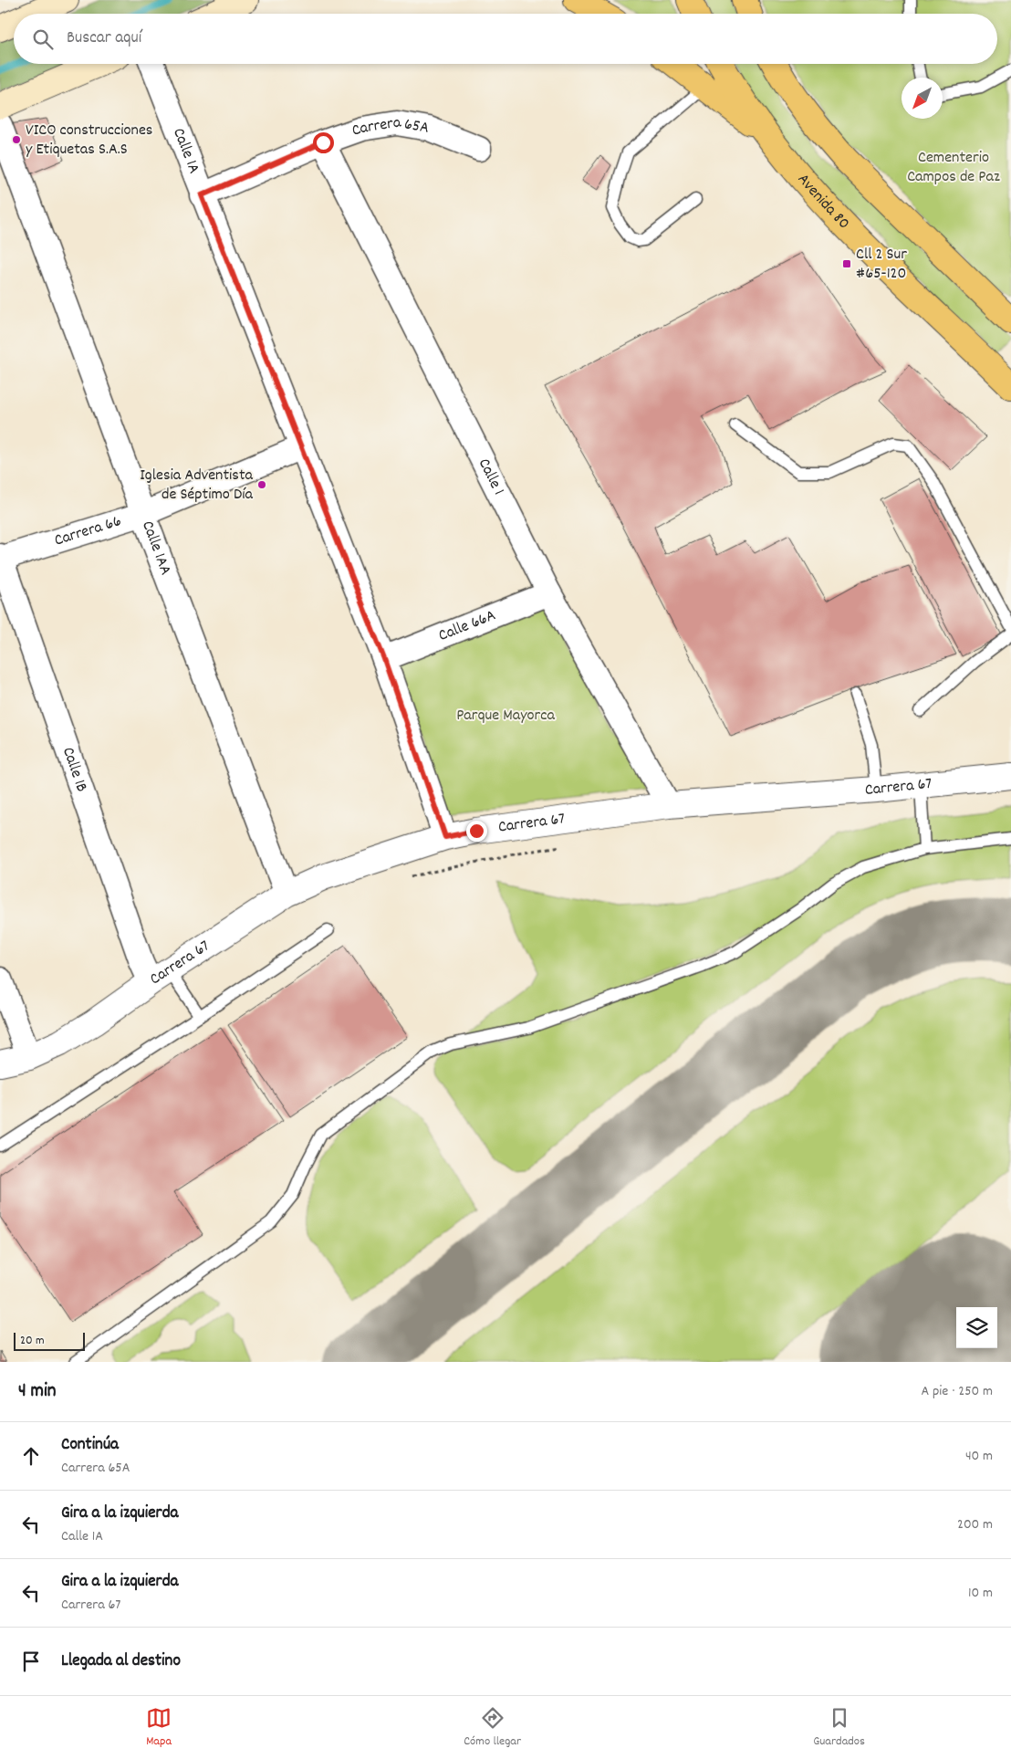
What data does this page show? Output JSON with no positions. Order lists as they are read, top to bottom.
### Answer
{
  "streets": {
    "main road": ["Avenida 80"],
    "street": [
      "Carrera 65A",
      "Calle 1A",
      "Calle 1",
      "Carrera 66",
      "Calle 1AA",
      "Calle 66A",
      "Calle 1B",
      "Carrera 67"
    ]
  },
  "crossings": [
    ["Carrera 65A", "Calle 1A"],
    ["Carrera 65A", "Calle 1"],
    ["Calle 1A", "Carrera 66"],
    ["Calle 1A", "Calle 66A"],
    ["Calle 1A", "Carrera 67"],
    ["Calle 1", "Calle 66A"],
    ["Calle 1", "Carrera 67"],
    ["Carrera 66", "Calle 1AA"],
    ["Carrera 66", "Calle 1B"],
    ["Calle 1AA", "Carrera 67"],
    ["Calle 1B", "Carrera 67"]
  ],
  "parks": ["Cementerio Campos de Paz", "Parque Mayorca"],
  "places": {
    "other": ["VICO construcciones y Etiquetas S.A.S", "Iglesia Adventista de Séptimo Día"],
    "transit": ["Cll 2 Sur #65-120"]
  },
  "scale_bar": "20 m",
  "north": "bottom left",
  "page": {
    "search": "Buscar aquí",
    "scale": "20 m",
    "heading": ["4 min", "A pie · 250 m"],
    "list": [
      ["Continúa", "Carrera 65A", "40 m"],
      ["Gira a la izquierda", "Calle 1A", "200 m"],
      ["Gira a la izquierda", "Carrera 67", "10 m"],
      "Llegada al destino"
    ],
    "nav": ["Mapa", "Cómo llegar", "Guardados"]
  }
}
